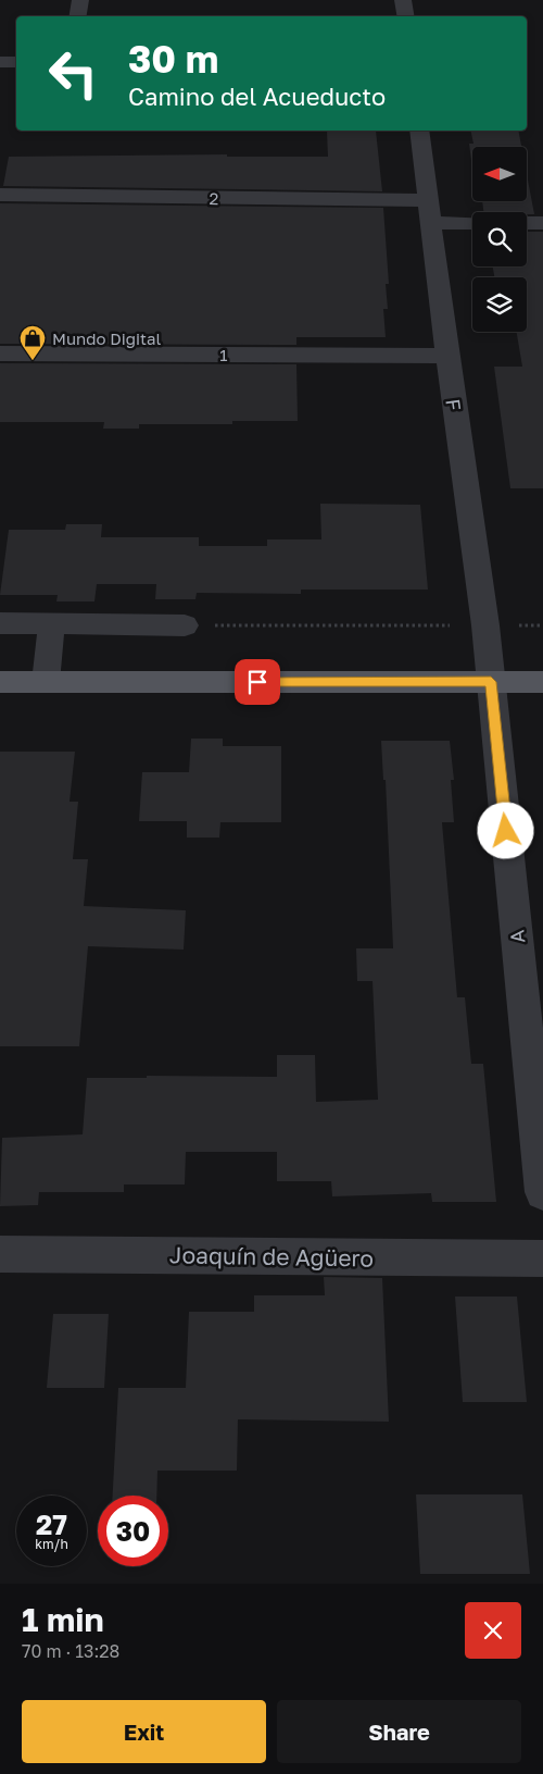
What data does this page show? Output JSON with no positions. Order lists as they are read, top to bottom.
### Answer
{
  "streets": {
    "street": [
      "2",
      "1",
      "F",
      "A",
      "Joaquín de Agüero"
    ]
  },
  "crossings": [
    ["2", "F"],
    ["1", "F"],
    ["F", "A"]
  ],
  "places": {
    "shop": ["Mundo Digital"]
  },
  "north": "left",
  "page": {
    "turn": ["30 m", "Camino del Acueducto"],
    "speed": "27 km/h",
    "limit": "30",
    "heading": ["1 min", "70 m · 13:28"],
    "buttons": ["Exit", "Share"]
  }
}
